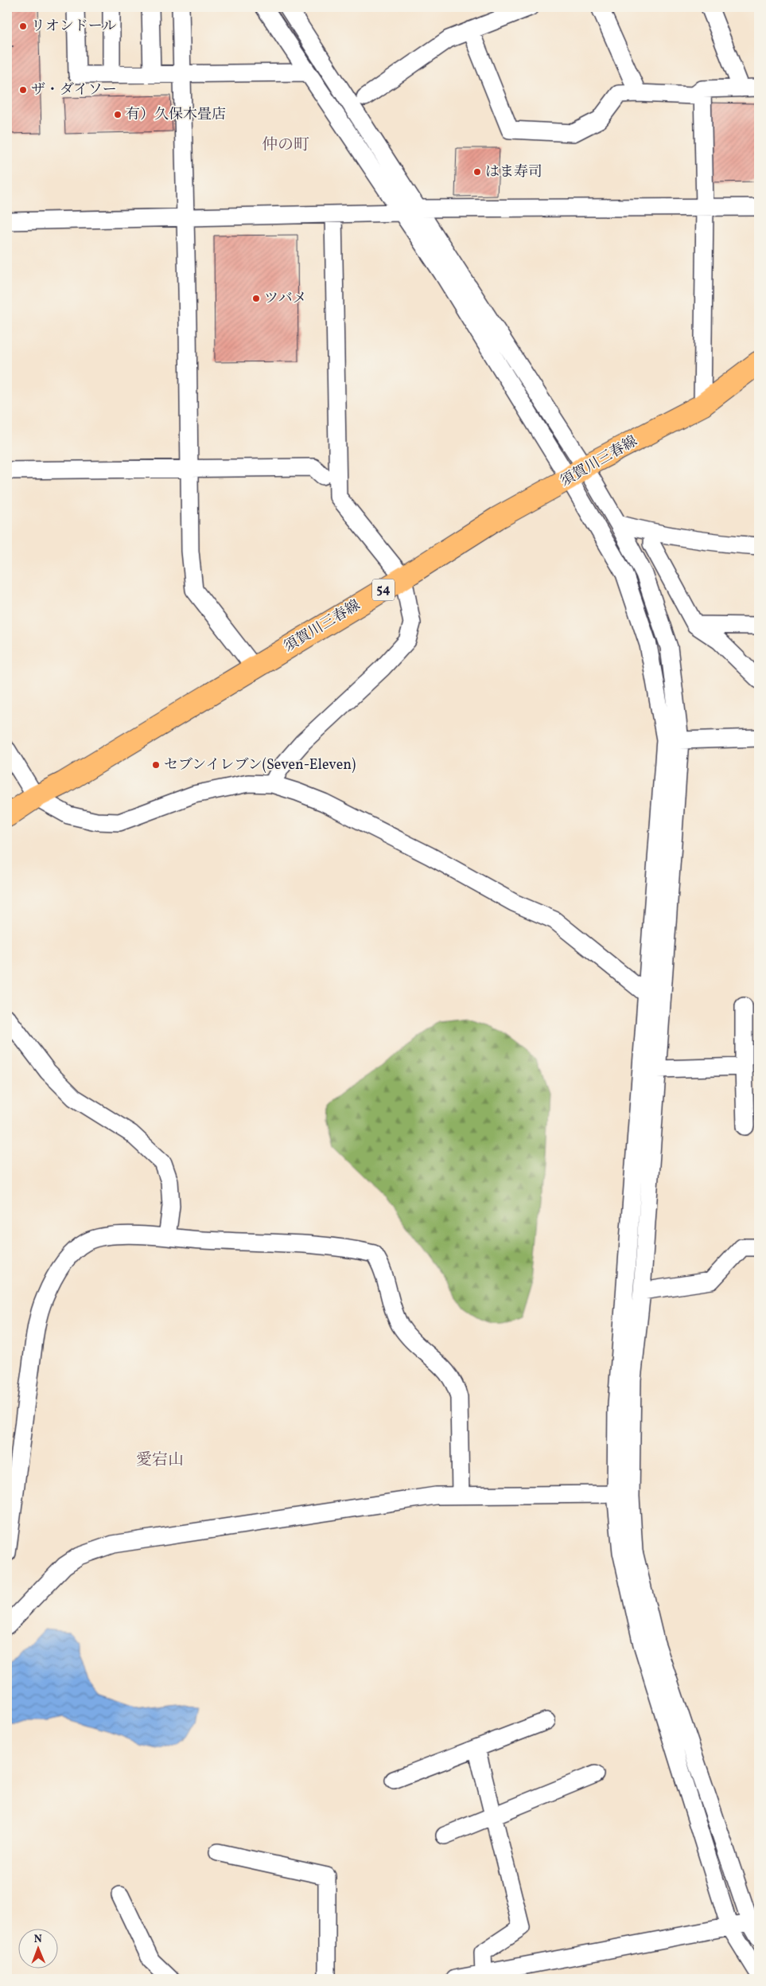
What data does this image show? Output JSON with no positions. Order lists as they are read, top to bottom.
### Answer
{
  "streets": {
    "main road": ["須賀川三春線", "54"]
  },
  "districts": ["仲の町", "愛宕山"],
  "places": [
    "リオンドール",
    "ザ・ダイソー",
    "有）久保木畳店",
    "はま寿司",
    "ツバメ",
    "セブンイレブン(Seven-Eleven)"
  ],
  "north": "top"
}
